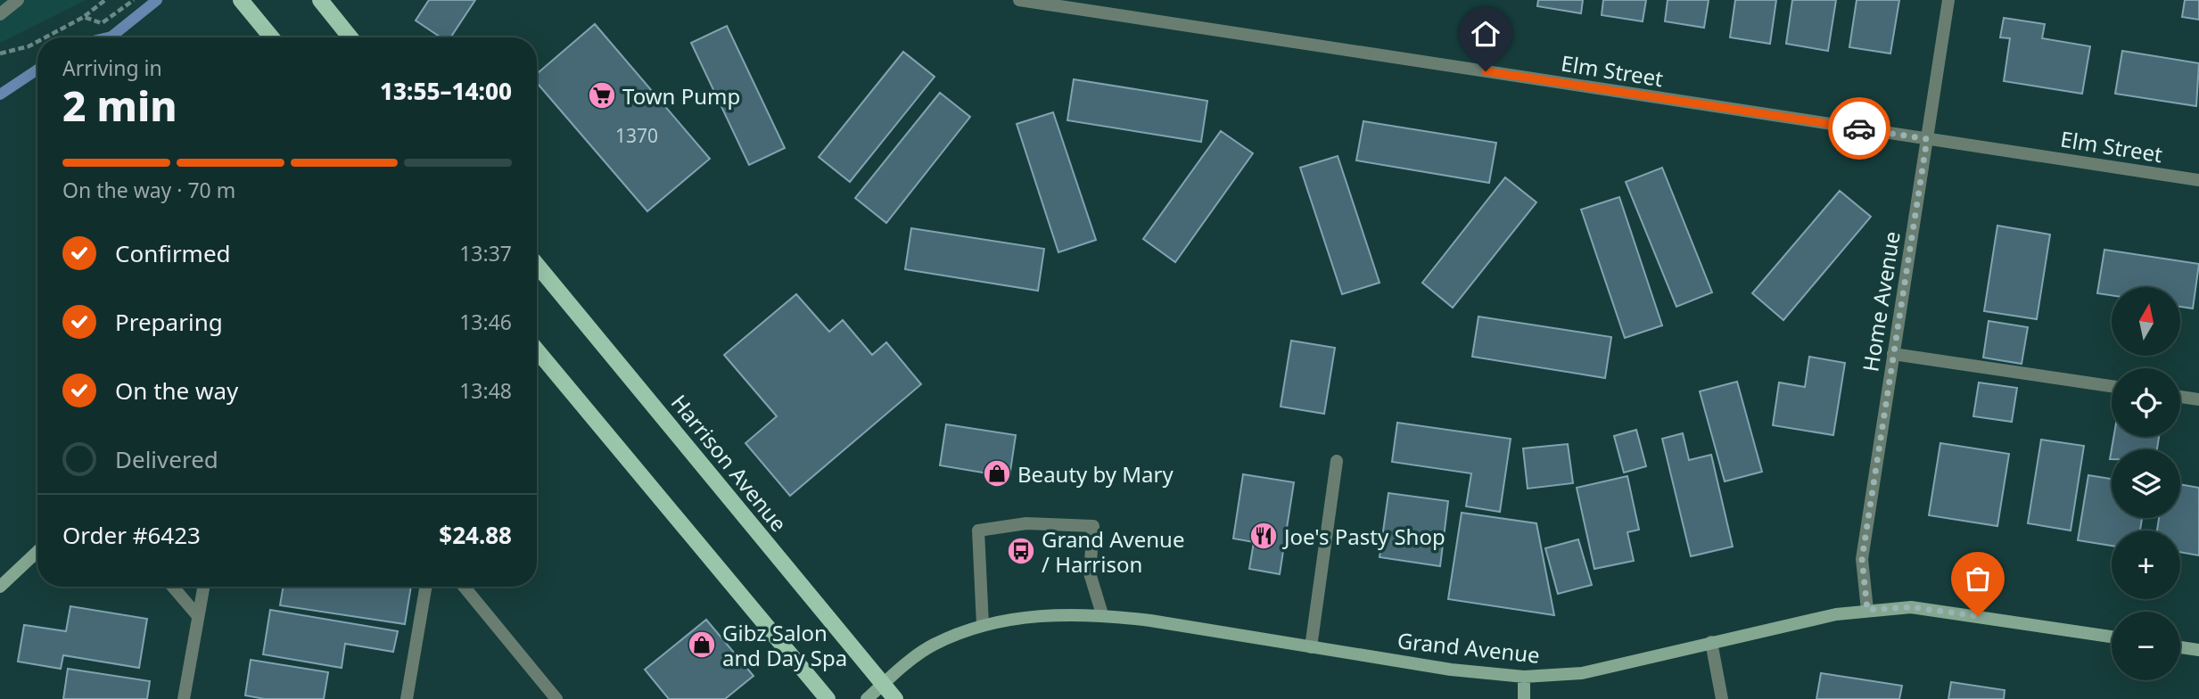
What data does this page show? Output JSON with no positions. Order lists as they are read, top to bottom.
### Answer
{
  "streets": {
    "main road": ["Harrison Avenue", "Grand Avenue"],
    "street": ["Elm Street", "Home Avenue"]
  },
  "crossings": [
    ["Elm Street", "Home Avenue"],
    ["Home Avenue", "Grand Avenue"],
    ["Harrison Avenue", "Grand Avenue"]
  ],
  "places": {
    "supermarket": ["Town Pump"],
    "shop": ["Beauty by Mary", "Gibz Salon and Day Spa"],
    "restaurant": ["Joe's Pasty Shop"],
    "bus stop": ["Grand Avenue / Harrison"]
  },
  "house_numbers": ["1370"],
  "north": "top",
  "page": {
    "heading": ["2 min", "Arriving in", "13:55–14:00"],
    "panel": ["Order #6423", "$24.88"],
    "bar": "On the way · 70 m",
    "list": [
      ["Confirmed", "13:37"],
      ["Preparing", "13:46"],
      ["On the way", "13:48"],
      "Delivered"
    ],
    "map_buttons": ["+", "−"]
  }
}
